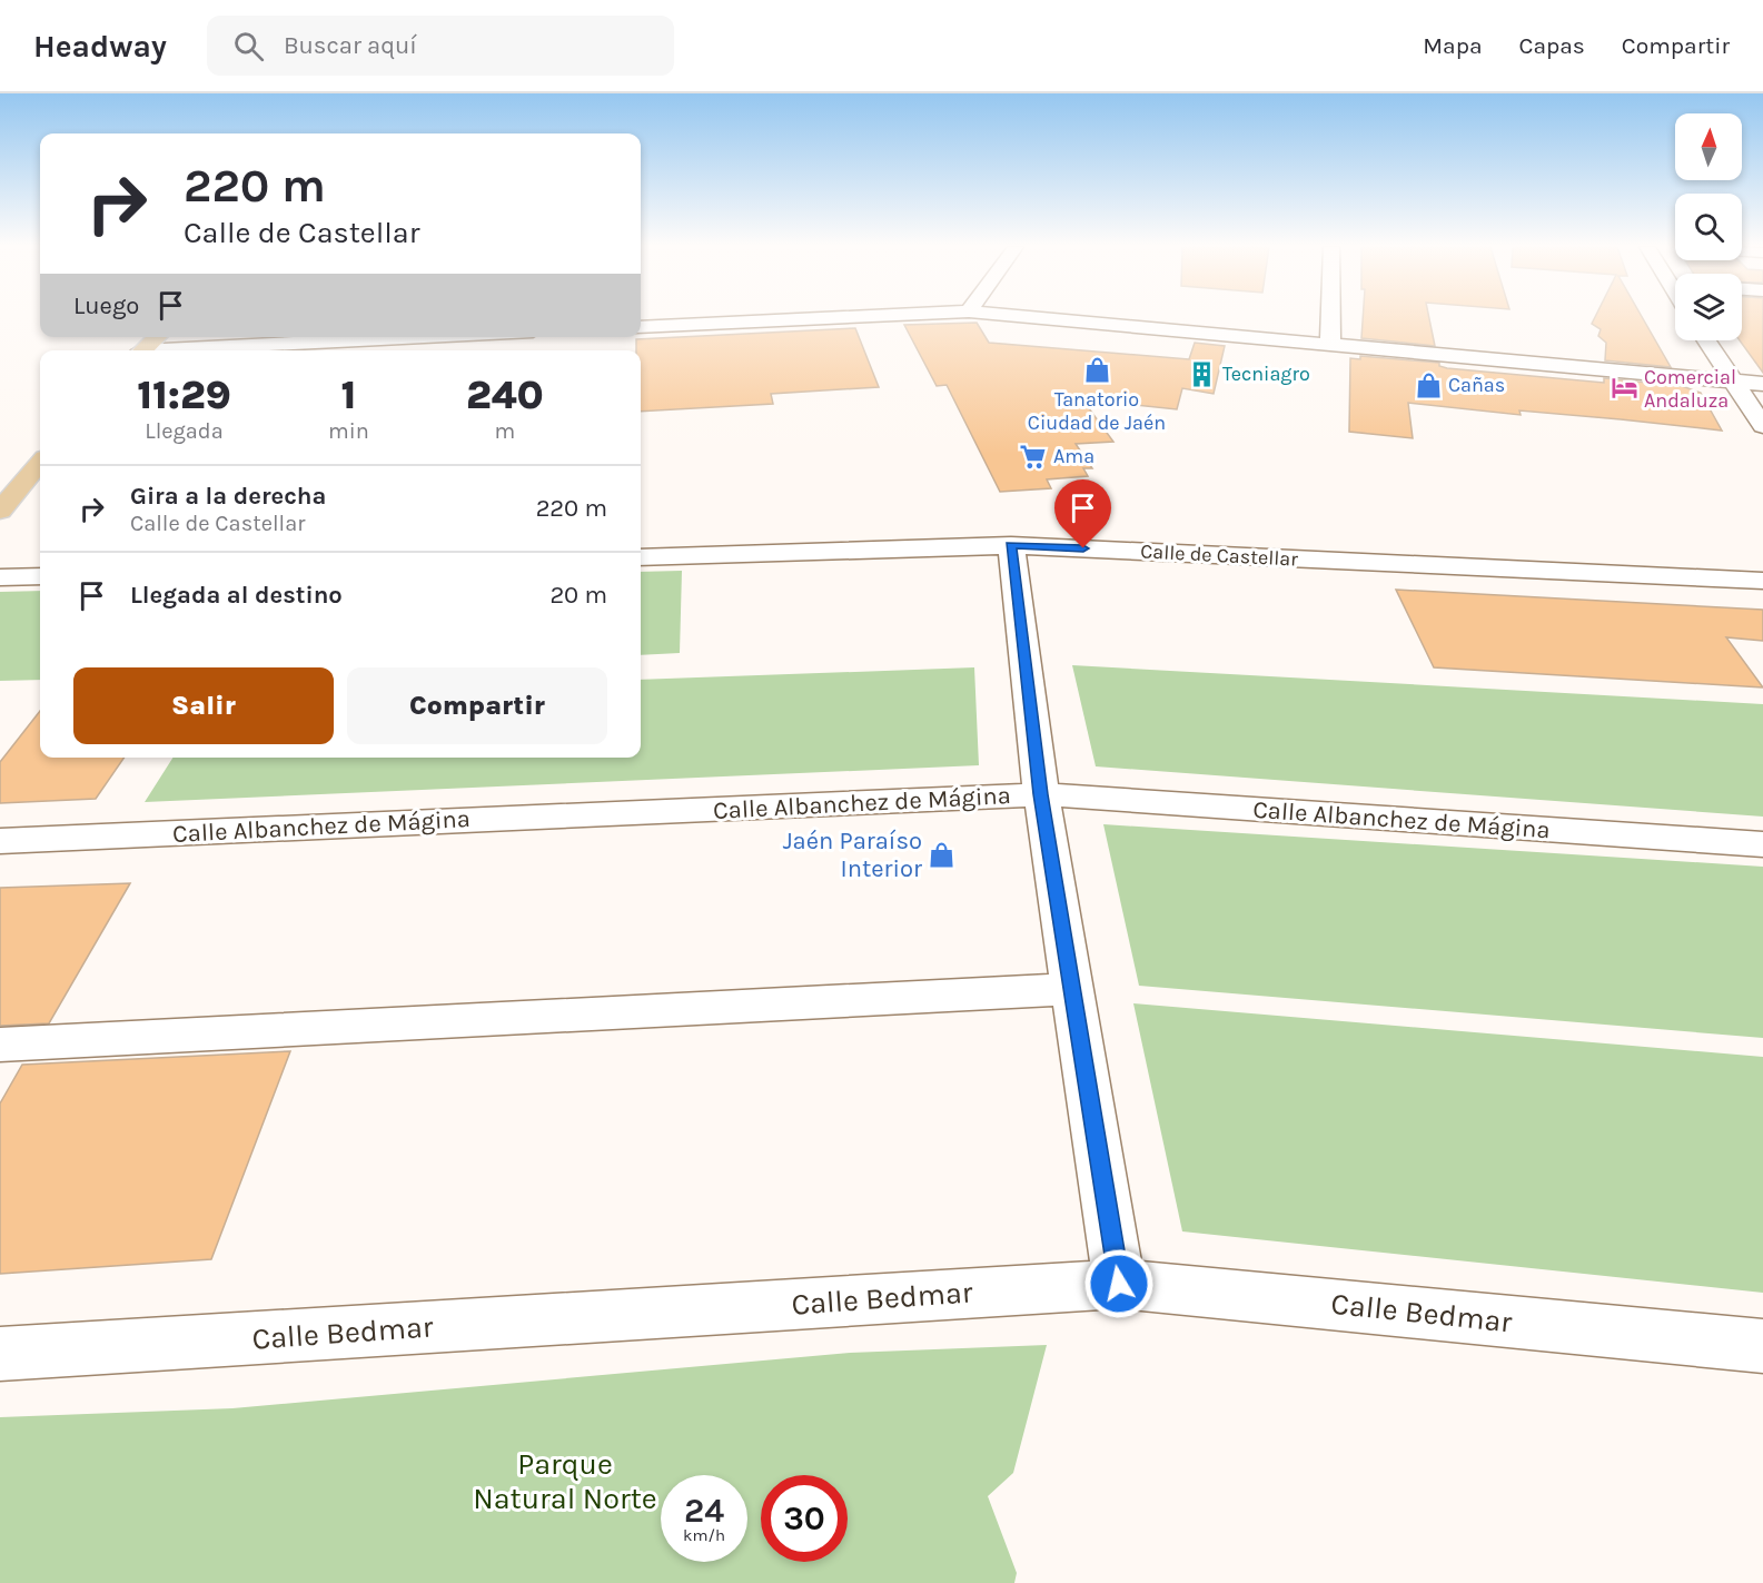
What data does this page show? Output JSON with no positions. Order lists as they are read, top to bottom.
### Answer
{
  "streets": {
    "street": ["Calle de Castellar", "Calle Albanchez de Mágina", "Calle Bedmar"]
  },
  "parks": ["Parque Natural Norte"],
  "places": {
    "shop": ["Tanatorio Ciudad de Jaén", "Cañas", "Jaén Paraíso Interior"],
    "building": ["Tecniagro"],
    "hotel": ["Comercial Andaluza"],
    "supermarket": ["Ama"]
  },
  "north": "top",
  "page": {
    "header": "Headway",
    "search": "Buscar aquí",
    "nav": ["Mapa", "Capas", "Compartir"],
    "turn": ["220 m", "Calle de Castellar"],
    "then": "Luego",
    "eta": [
      "11:29",
      "Llegada",
      "1",
      "min",
      "240",
      "m"
    ],
    "list": [
      {
        "name": "Gira a la derecha",
        "note": "Calle de Castellar",
        "value": "220 m"
      },
      {
        "name": "Llegada al destino",
        "value": "20 m"
      }
    ],
    "buttons": ["Salir", "Compartir"],
    "speed": "24 km/h",
    "limit": "30"
  }
}
